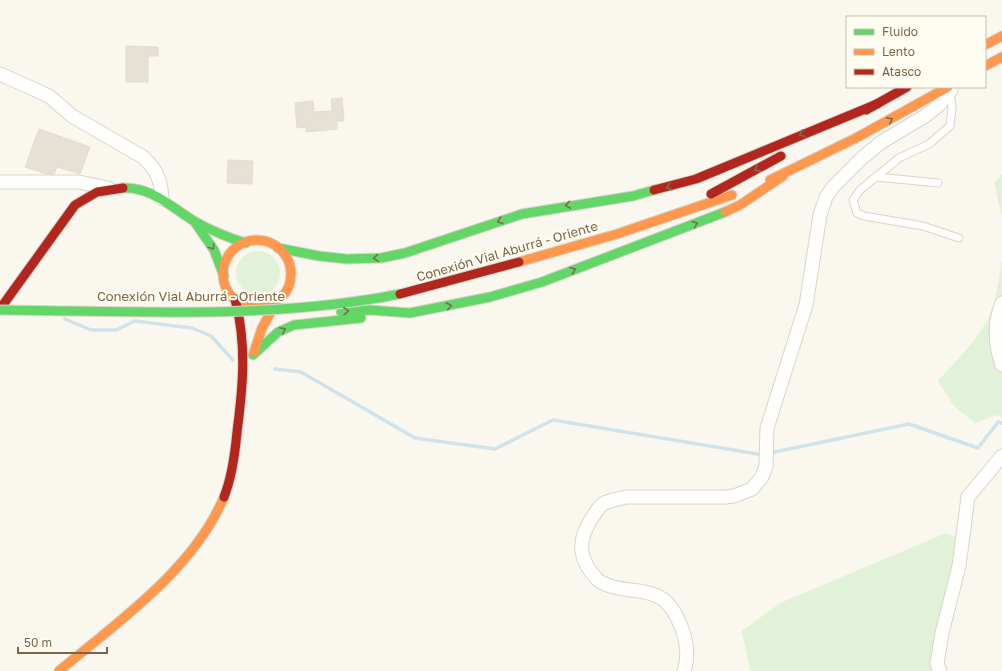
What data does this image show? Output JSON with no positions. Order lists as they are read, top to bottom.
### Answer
{
  "streets": {
    "main road": ["Conexión Vial Aburrá - Oriente"]
  },
  "legend": ["Fluido", "Lento", "Atasco"],
  "scale_bar": "50 m"
}
